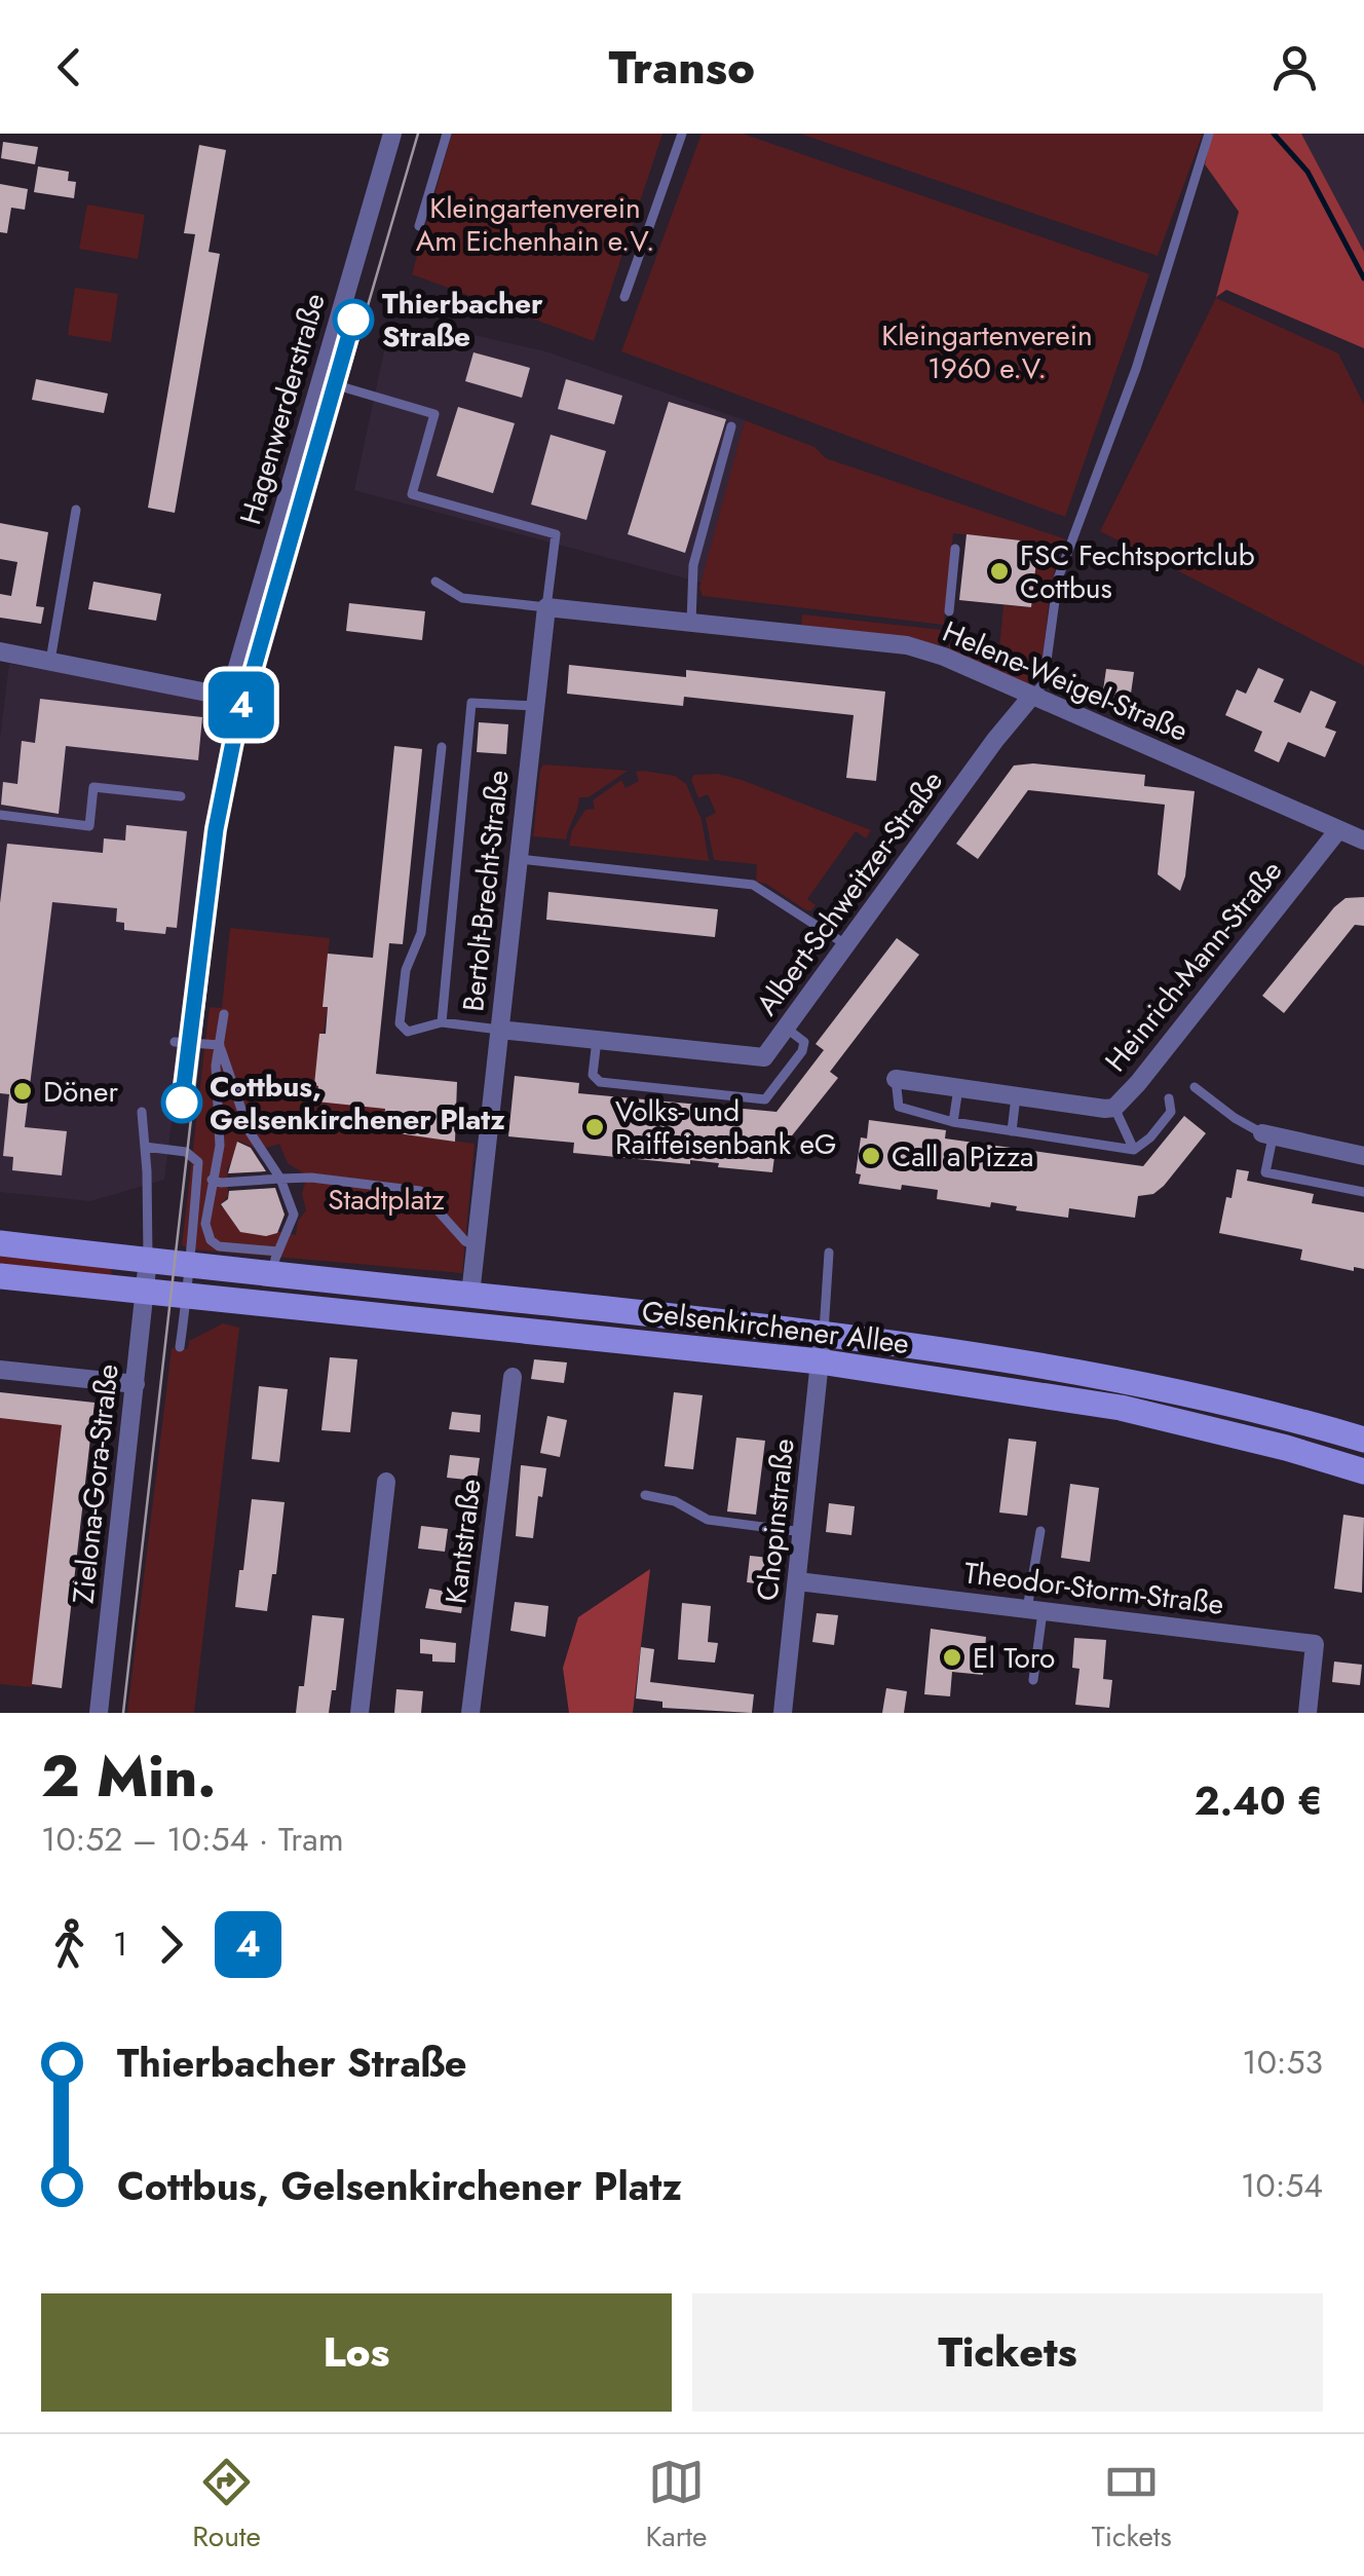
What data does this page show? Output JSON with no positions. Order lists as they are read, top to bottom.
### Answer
{
  "streets": {
    "main road": ["Gelsenkirchener Allee"],
    "street": [
      "Hagenwerderstraße",
      "Helene-Weigel-Straße",
      "Bertolt-Brecht-Straße",
      "Albert-Schweitzer-Straße",
      "Heinrich-Mann-Straße",
      "Zielona-Gora-Straße",
      "Chopinstraße",
      "Kantstraße",
      "Theodor-Storm-Straße"
    ]
  },
  "crossings": [
    ["Helene-Weigel-Straße", "Bertolt-Brecht-Straße"],
    ["Helene-Weigel-Straße", "Albert-Schweitzer-Straße"],
    ["Helene-Weigel-Straße", "Heinrich-Mann-Straße"],
    ["Bertolt-Brecht-Straße", "Albert-Schweitzer-Straße"],
    ["Bertolt-Brecht-Straße", "Gelsenkirchener Allee"],
    ["Gelsenkirchener Allee", "Zielona-Gora-Straße"],
    ["Gelsenkirchener Allee", "Chopinstraße"],
    ["Chopinstraße", "Theodor-Storm-Straße"]
  ],
  "parks": ["Kleingartenverein Am Eichenhain e.V.", "Kleingartenverein 1960 e.V.", "Stadtplatz"],
  "places": [
    "Thierbacher Straße",
    "FSC Fechtsportclub Cottbus",
    "Döner",
    "Cottbus, Gelsenkirchener Platz",
    "Volks- und Raiffeisenbank eG",
    "Call a Pizza",
    "El Toro"
  ],
  "lines": ["tram line 4"],
  "page": {
    "header": "Transo",
    "on_map": "4",
    "heading": ["2 Min.", "10:52 – 10:54 · Tram", "2.40 €"],
    "legs": ["1", "4"],
    "list": [
      {
        "name": "Thierbacher Straße",
        "value": "10:53"
      },
      {
        "name": "Cottbus, Gelsenkirchener Platz",
        "value": "10:54"
      }
    ],
    "buttons": ["Los", "Tickets"],
    "tabs": ["Route", "Karte", "Tickets"]
  }
}
